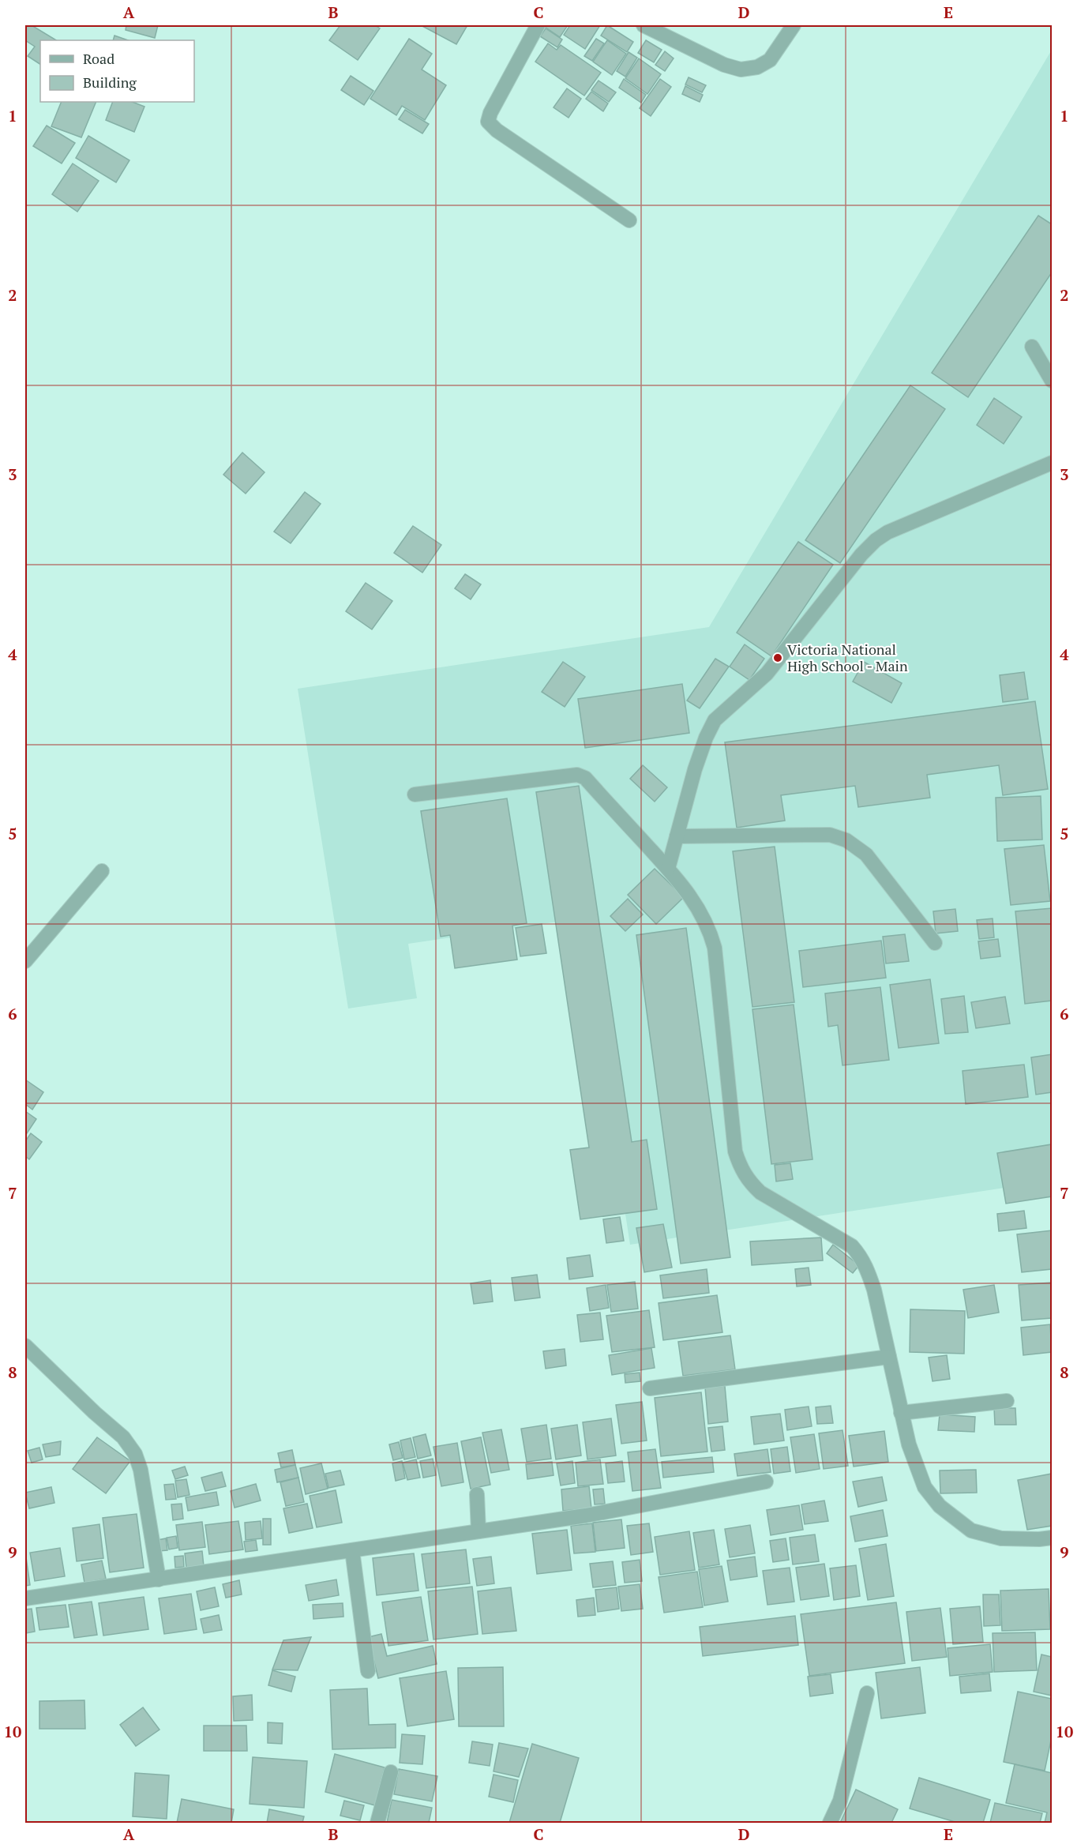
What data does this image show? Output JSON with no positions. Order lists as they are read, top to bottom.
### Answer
{
  "places": ["Victoria National High School - Main"],
  "legend": ["Road", "Building"],
  "grid": {
    "columns": [
      "A",
      "B",
      "C",
      "D",
      "E"
    ],
    "rows": [
      "1",
      "2",
      "3",
      "4",
      "5",
      "6",
      "7",
      "8",
      "9",
      "10"
    ]
  }
}
